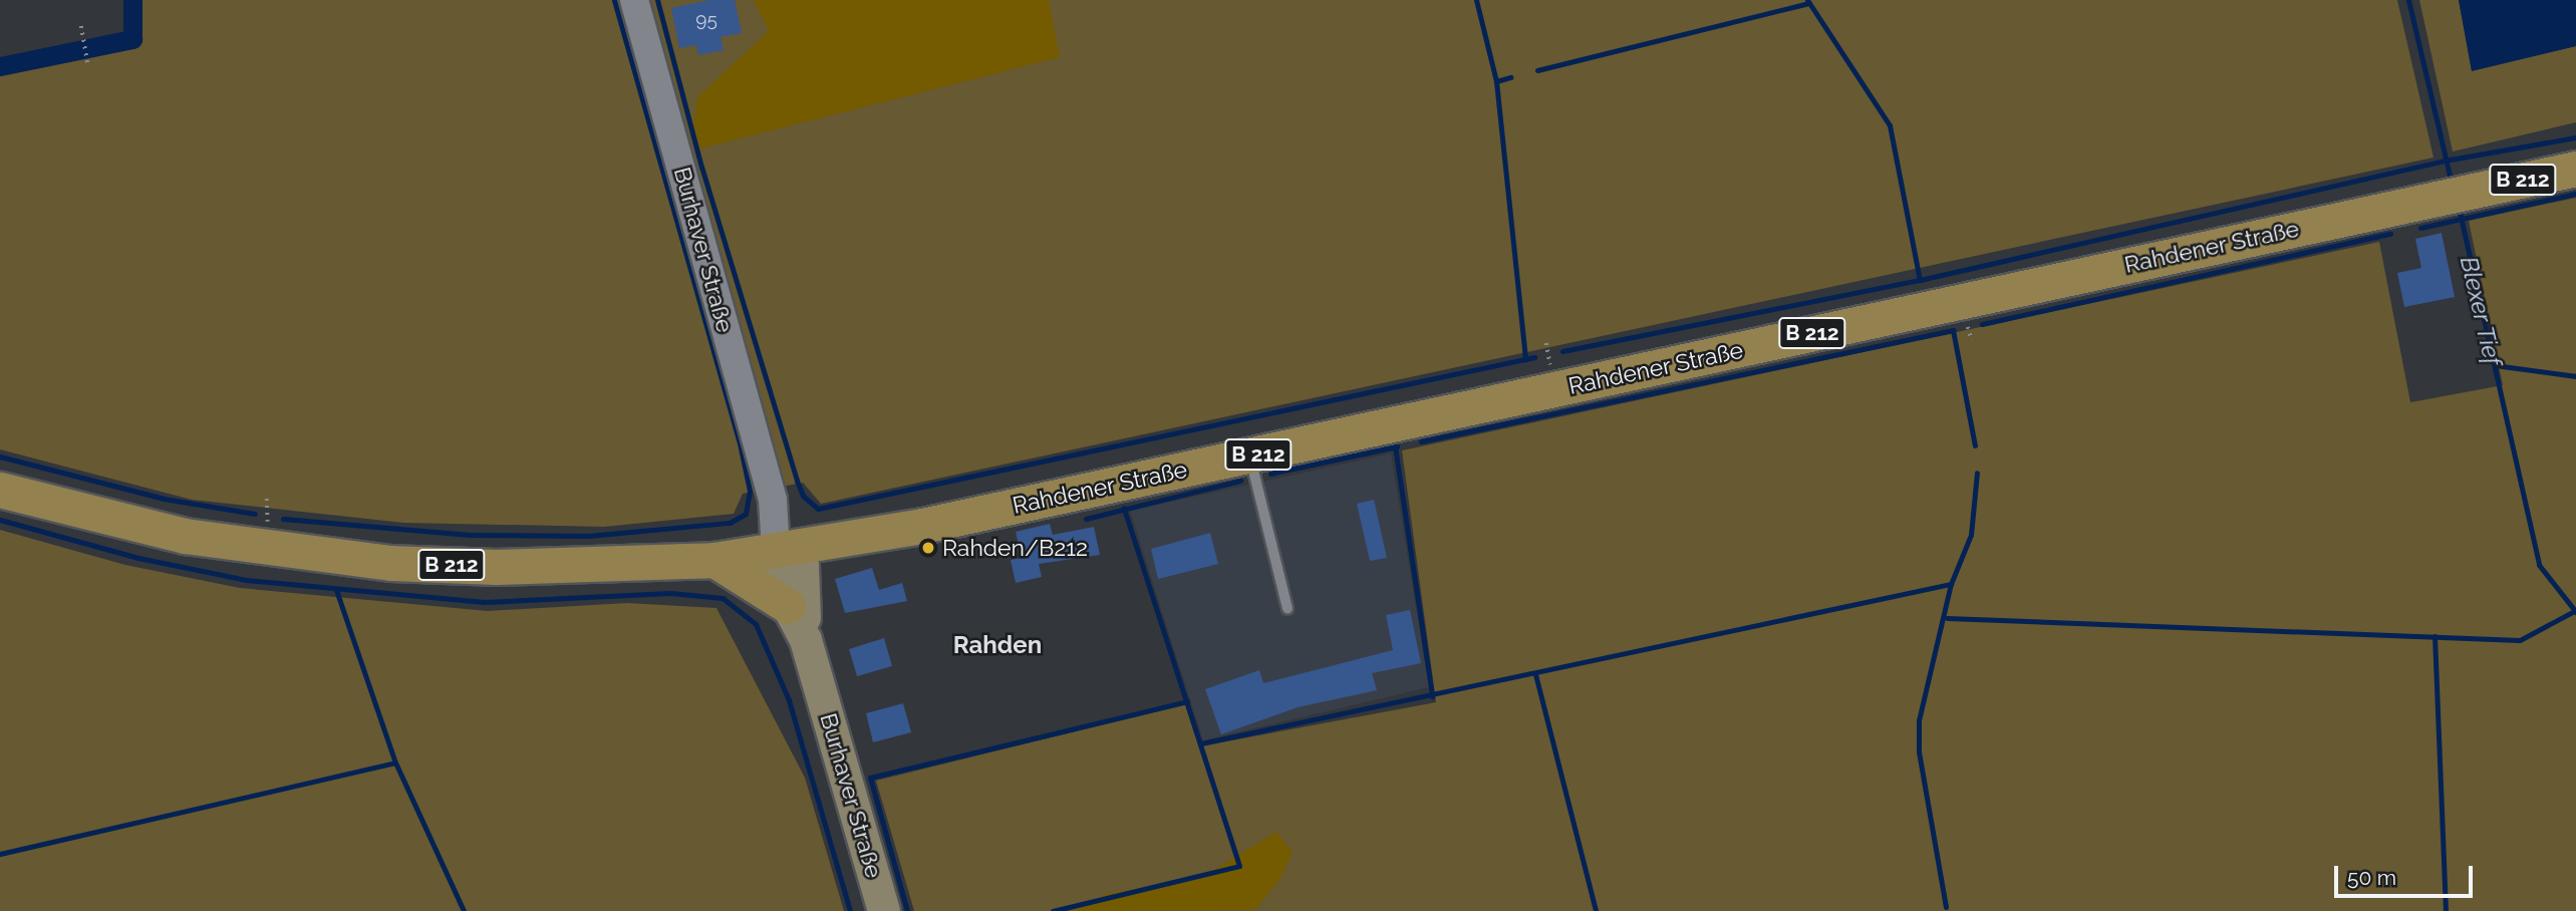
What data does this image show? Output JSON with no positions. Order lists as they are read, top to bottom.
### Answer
{
  "streets": {
    "main road": ["B 212", "Rahdener Straße", "Burhaver Straße"]
  },
  "crossings": [
    ["B 212", "Rahdener Straße"],
    ["B 212", "Burhaver Straße"],
    ["Rahdener Straße", "Burhaver Straße"]
  ],
  "districts": ["Rahden"],
  "water": ["Blexer Tief"],
  "places": ["Rahden/B212"],
  "house_numbers": ["95"],
  "scale_bar": "50 m"
}
